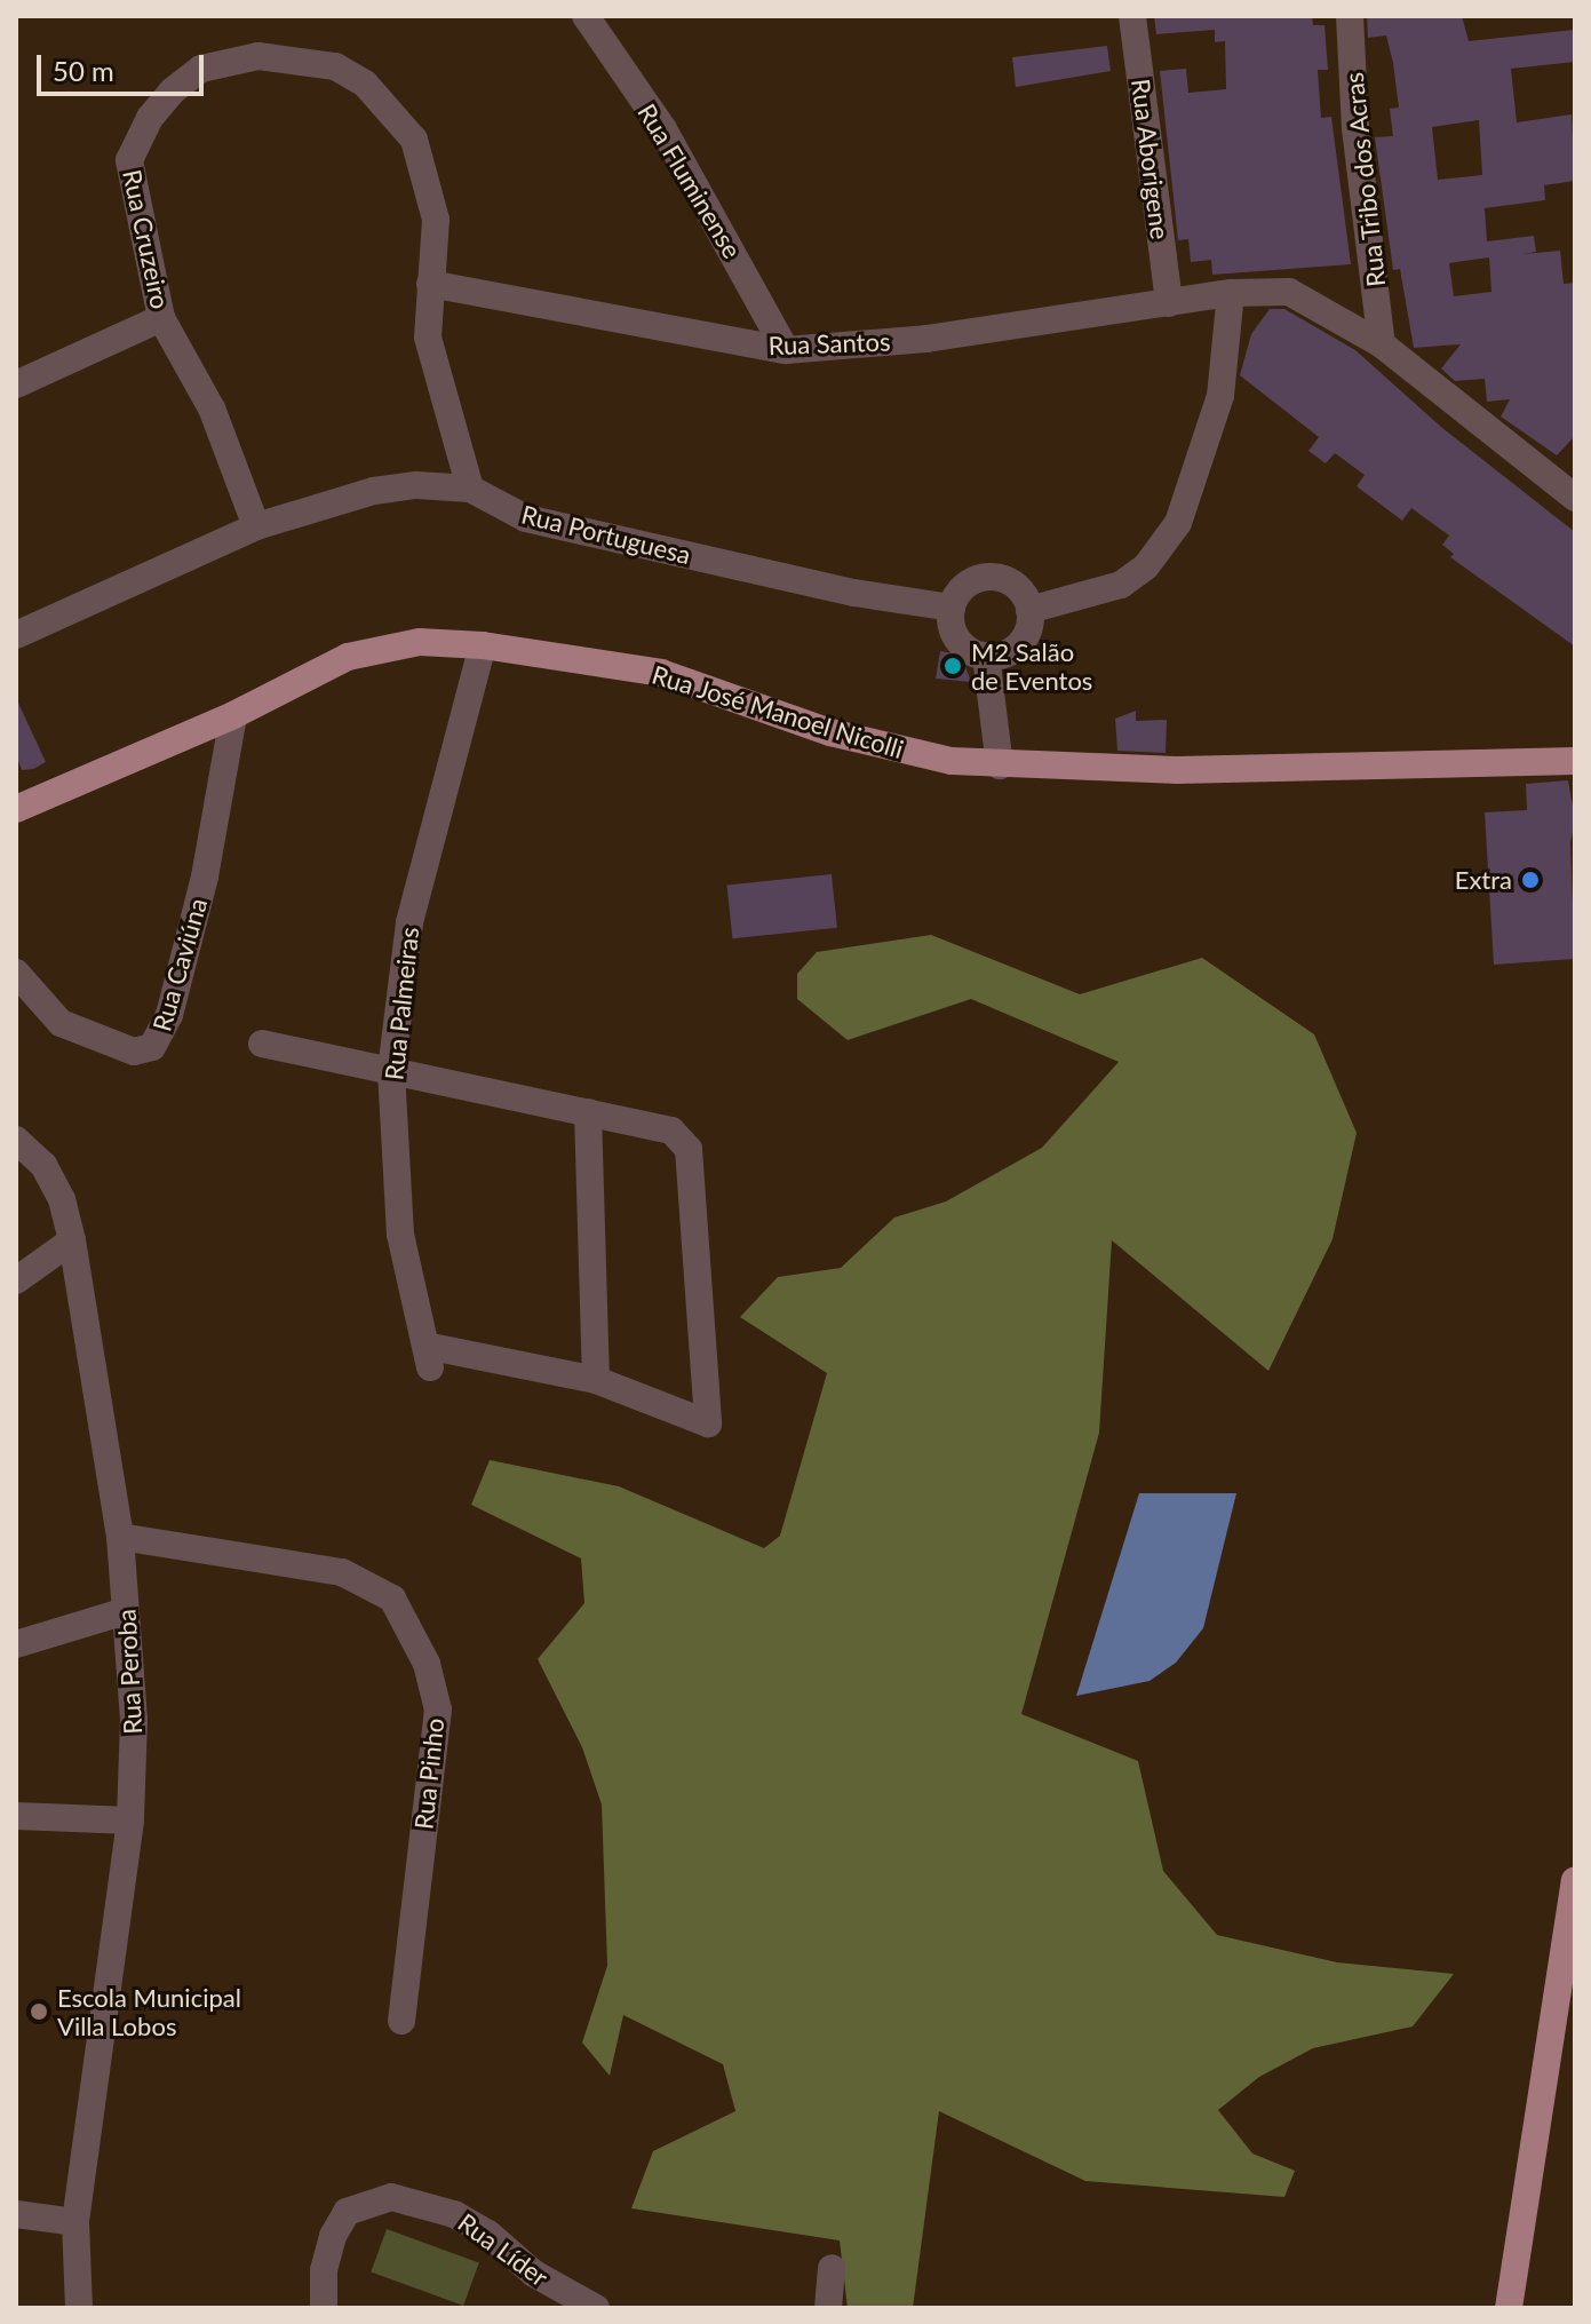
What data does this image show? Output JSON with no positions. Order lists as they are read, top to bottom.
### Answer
{
  "streets": {
    "main road": ["Rua José Manoel Nicolli"],
    "street": [
      "Rua Aborigene",
      "Rua Tribo dos Acras",
      "Rua Fluminense",
      "Rua Cruzeiro",
      "Rua Santos",
      "Rua Portuguesa",
      "Rua Caviúna",
      "Rua Palmeiras",
      "Rua Peroba",
      "Rua Pinho",
      "Rua Líder"
    ]
  },
  "crossings": [
    ["Rua Aborigene", "Rua Santos"],
    ["Rua Tribo dos Acras", "Rua Santos"],
    ["Rua Fluminense", "Rua Santos"],
    ["Rua Cruzeiro", "Rua Santos"],
    ["Rua Cruzeiro", "Rua Portuguesa"],
    ["Rua José Manoel Nicolli", "Rua Caviúna"],
    ["Rua José Manoel Nicolli", "Rua Palmeiras"],
    ["Rua Peroba", "Rua Pinho"]
  ],
  "places": ["M2 Salão de Eventos", "Extra", "Escola Municipal Villa Lobos"],
  "scale_bar": "50 m"
}
